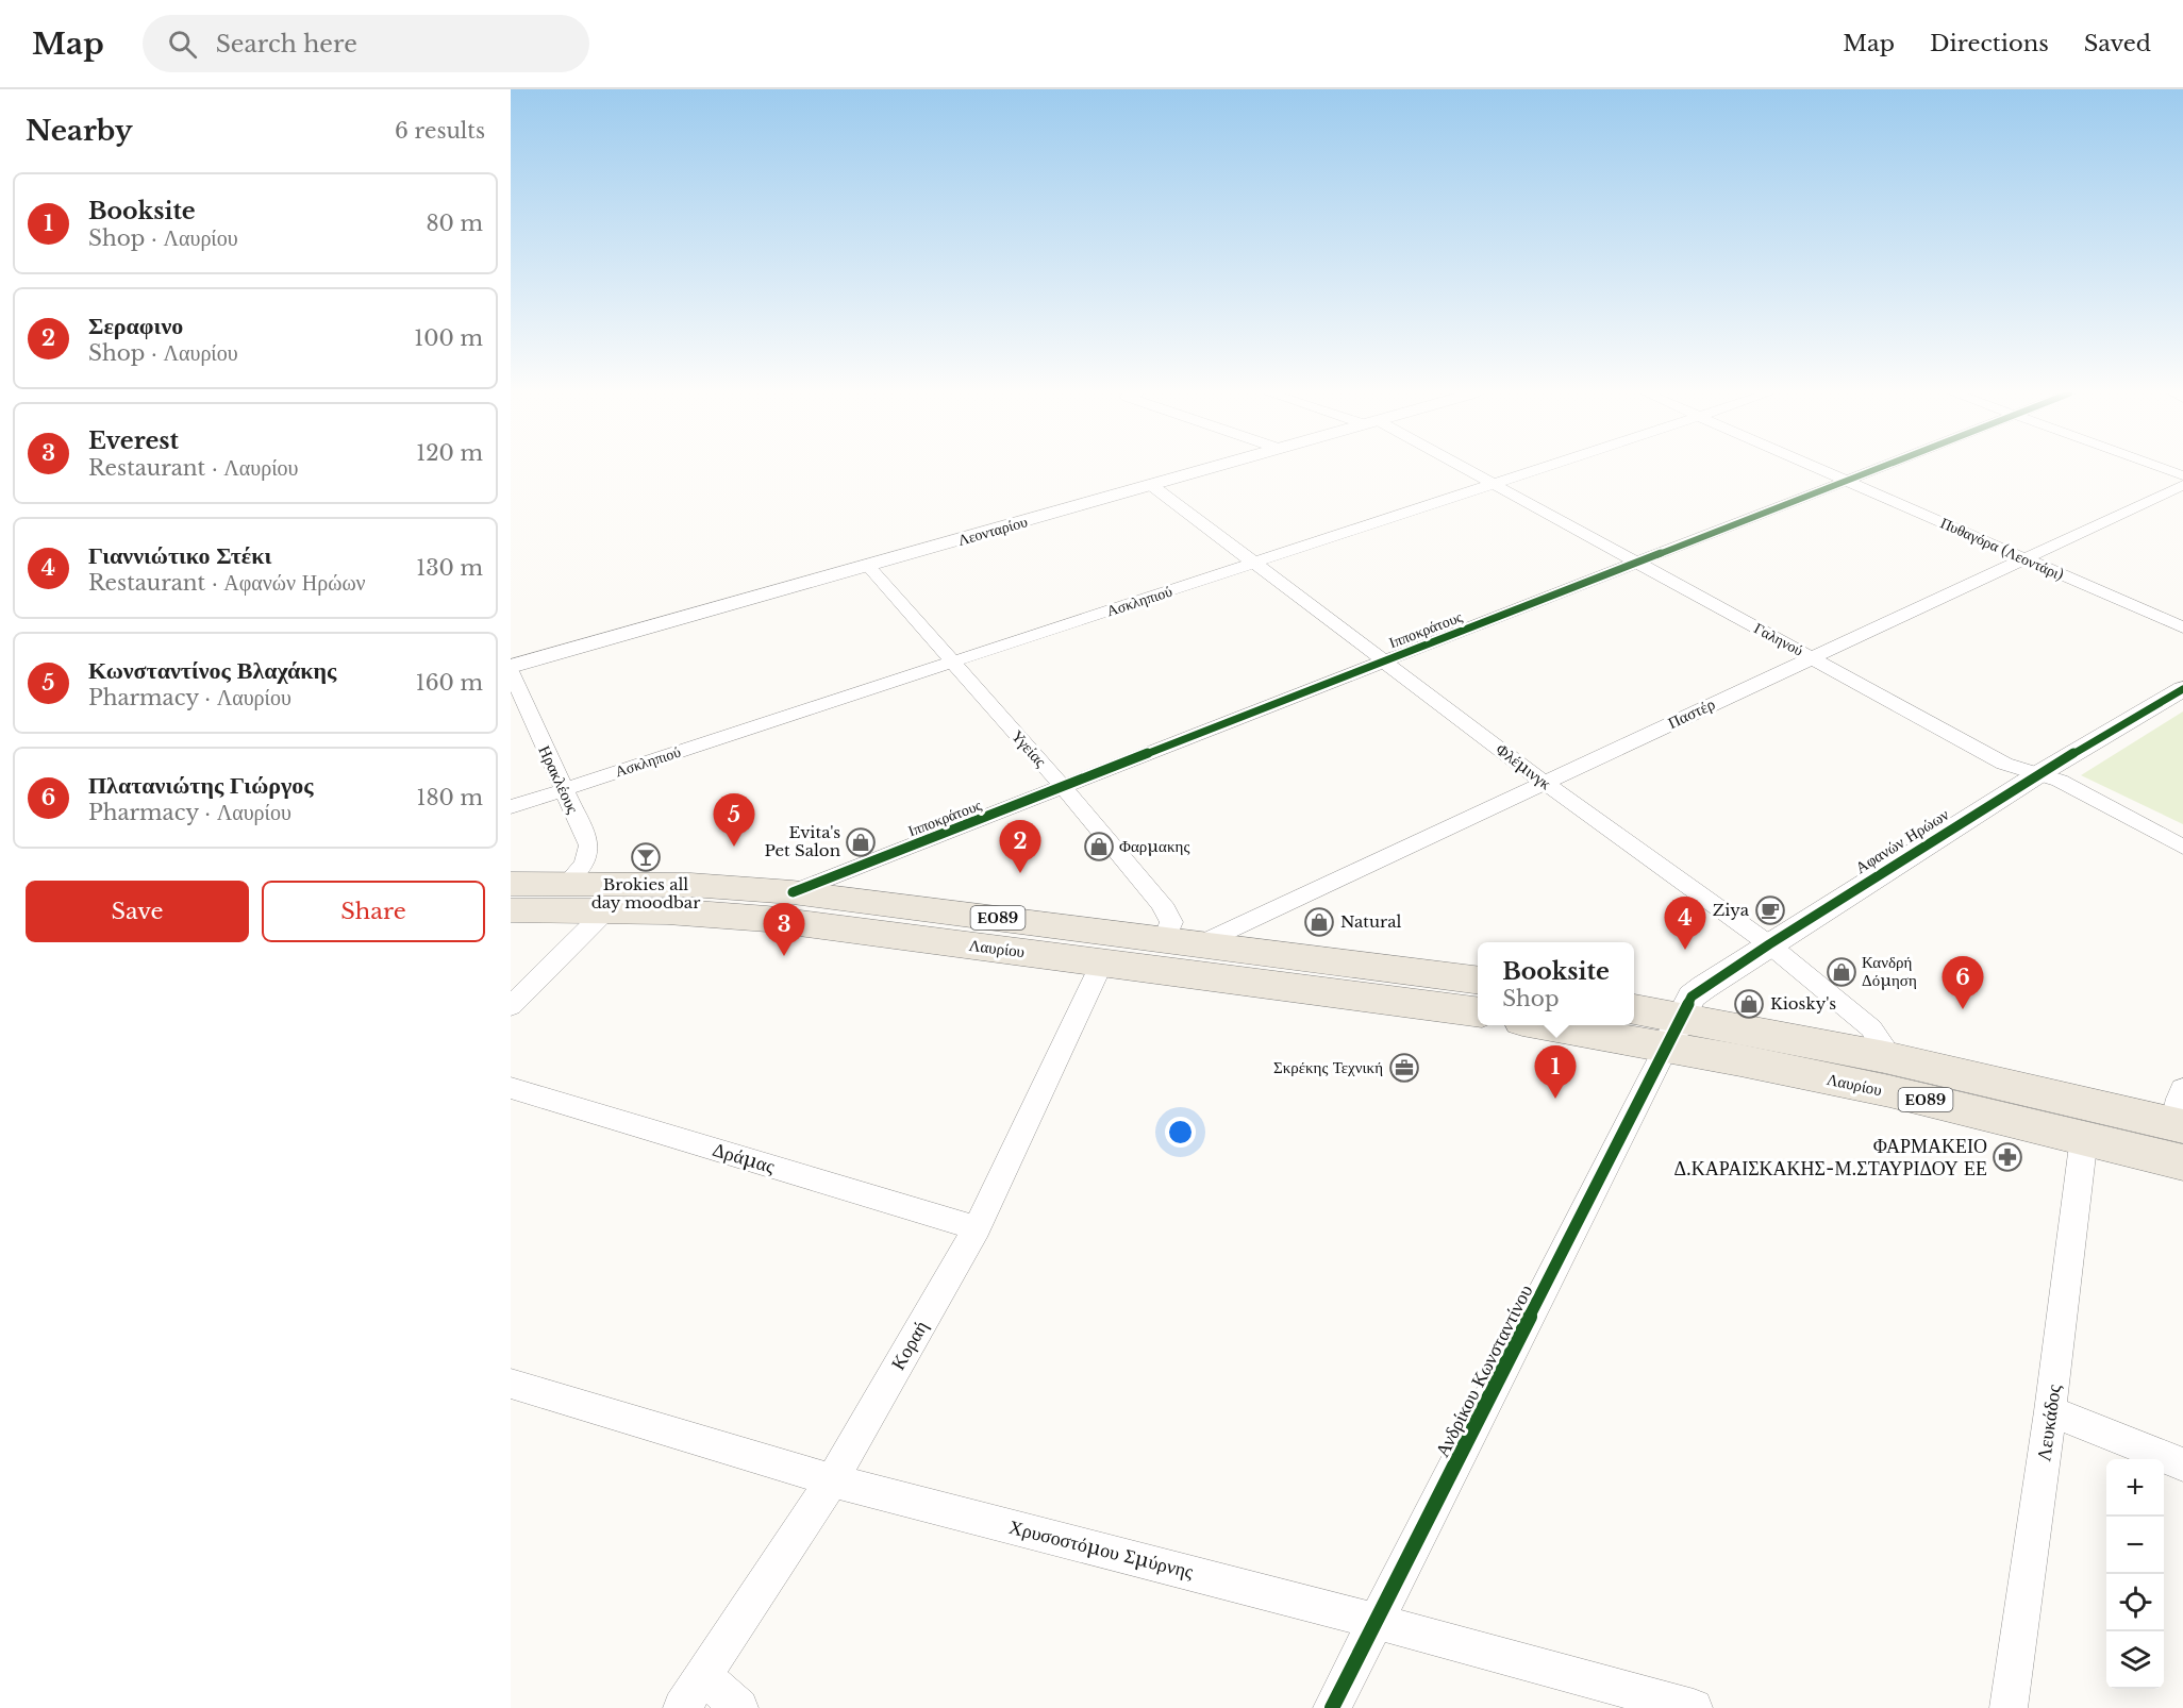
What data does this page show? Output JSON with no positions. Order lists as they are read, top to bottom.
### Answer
{
  "streets": {
    "main road": ["ΕΟ89", "Λαυρίου"],
    "street": [
      "Λεονταρίου",
      "Πυθαγόρα (Λεοντάρι)",
      "Ασκληπιού",
      "Ιπποκράτους",
      "Γαληνού",
      "Παστέρ",
      "Υγείας",
      "Φλέμινγκ",
      "Ηρακλέους",
      "Αφανών Ηρώων",
      "Δράμας",
      "Κοραή",
      "Ανδρίκου Κωνσταντίνου",
      "Λευκάδος",
      "Χρυσοστόμου Σμύρνης"
    ]
  },
  "crossings": [
    ["Λεονταρίου", "Υγείας"],
    ["Λεονταρίου", "Φλέμινγκ"],
    ["Λεονταρίου", "Ηρακλέους"],
    ["Πυθαγόρα (Λεοντάρι)", "Ιπποκράτους"],
    ["Πυθαγόρα (Λεοντάρι)", "Παστέρ"],
    ["Ασκληπιού", "Γαληνού"],
    ["Ασκληπιού", "Υγείας"],
    ["Ασκληπιού", "Φλέμινγκ"],
    ["Ασκληπιού", "Ηρακλέους"],
    ["Ιπποκράτους", "Γαληνού"],
    ["Ιπποκράτους", "Υγείας"],
    ["Ιπποκράτους", "Φλέμινγκ"],
    ["Ιπποκράτους", "Λαυρίου"],
    ["Γαληνού", "Παστέρ"],
    ["Γαληνού", "Αφανών Ηρώων"],
    ["Παστέρ", "Φλέμινγκ"],
    ["Παστέρ", "Λαυρίου"],
    ["Υγείας", "Λαυρίου"],
    ["Φλέμινγκ", "Αφανών Ηρώων"],
    ["Φλέμινγκ", "Λαυρίου"],
    ["Ηρακλέους", "Λαυρίου"],
    ["Αφανών Ηρώων", "Λαυρίου"],
    ["Αφανών Ηρώων", "Ανδρίκου Κωνσταντίνου"],
    ["Λαυρίου", "Κοραή"],
    ["Λαυρίου", "Ανδρίκου Κωνσταντίνου"],
    ["Λαυρίου", "Λευκάδος"],
    ["Δράμας", "Κοραή"],
    ["Κοραή", "Χρυσοστόμου Σμύρνης"],
    ["Ανδρίκου Κωνσταντίνου", "Χρυσοστόμου Σμύρνης"]
  ],
  "places": {
    "shop": [
      "Evita's Pet Salon",
      "Φαρμακης",
      "Natural",
      "Κανδρή Δόμηση",
      "Kiosky's"
    ],
    "bar": ["Brokies all day moodbar"],
    "cafe": ["Ziya"],
    "office": ["Σκρέκης Τεχνική"],
    "pharmacy": ["ΦΑΡΜΑΚΕΙΟ Δ.ΚΑΡΑΙΣΚΑΚΗΣ-Μ.ΣΤΑΥΡΙΔΟΥ ΕΕ"]
  },
  "page": {
    "header": "Map",
    "search": "Search here",
    "nav": ["Map", "Directions", "Saved"],
    "heading": ["Nearby", "6 results"],
    "list": [
      {
        "mark": "1",
        "name": "Booksite",
        "note": "Shop · Λαυρίου",
        "value": "80 m"
      },
      {
        "mark": "2",
        "name": "Σεραφινο",
        "note": "Shop · Λαυρίου",
        "value": "100 m"
      },
      {
        "mark": "3",
        "name": "Everest",
        "note": "Restaurant · Λαυρίου",
        "value": "120 m"
      },
      {
        "mark": "4",
        "name": "Γιαννιώτικο Στέκι",
        "note": "Restaurant · Αφανών Ηρώων",
        "value": "130 m"
      },
      {
        "mark": "5",
        "name": "Κωνσταντίνος Βλαχάκης",
        "note": "Pharmacy · Λαυρίου",
        "value": "160 m"
      },
      {
        "mark": "6",
        "name": "Πλατανιώτης Γιώργος",
        "note": "Pharmacy · Λαυρίου",
        "value": "180 m"
      }
    ],
    "pins": [
      "5",
      "2",
      "4",
      "3",
      "6",
      "1"
    ],
    "buttons": ["Save", "Share"],
    "popup": ["Booksite", "Shop"],
    "map_buttons": ["+", "−"]
  }
}
